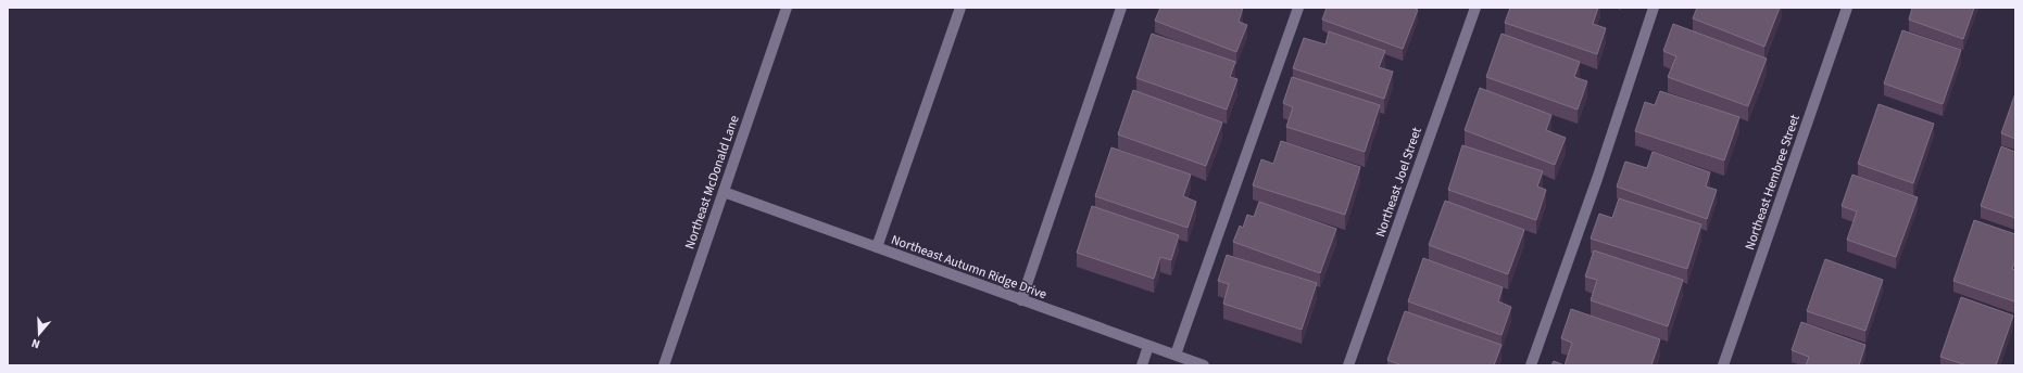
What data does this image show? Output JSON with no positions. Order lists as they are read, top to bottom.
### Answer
{
  "streets": {
    "street": [
      "Northeast McDonald Lane",
      "Northeast Joel Street",
      "Northeast Hembree Street",
      "Northeast Autumn Ridge Drive"
    ]
  },
  "crossings": [
    ["Northeast McDonald Lane", "Northeast Autumn Ridge Drive"]
  ],
  "north": "bottom"
}
